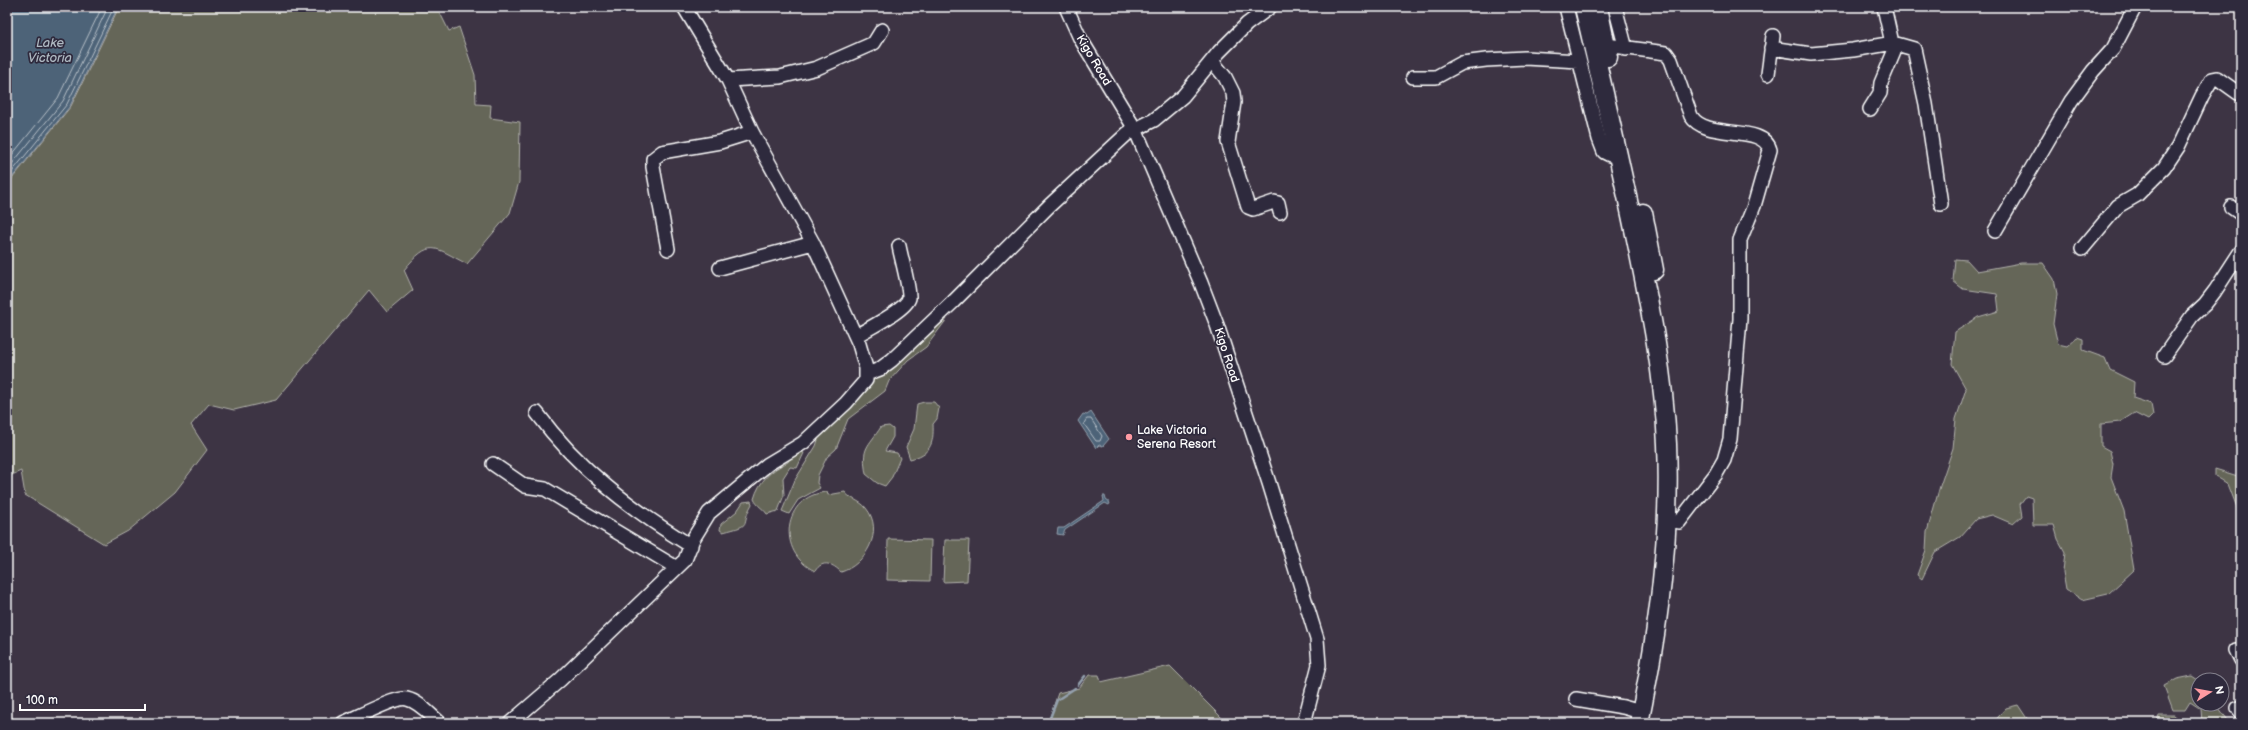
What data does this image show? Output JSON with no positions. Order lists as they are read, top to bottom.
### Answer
{
  "streets": {
    "street": ["Kigo Road"]
  },
  "water": ["Lake Victoria"],
  "places": ["Lake Victoria Serena Resort"],
  "scale_bar": "100 m",
  "north": "right"
}
